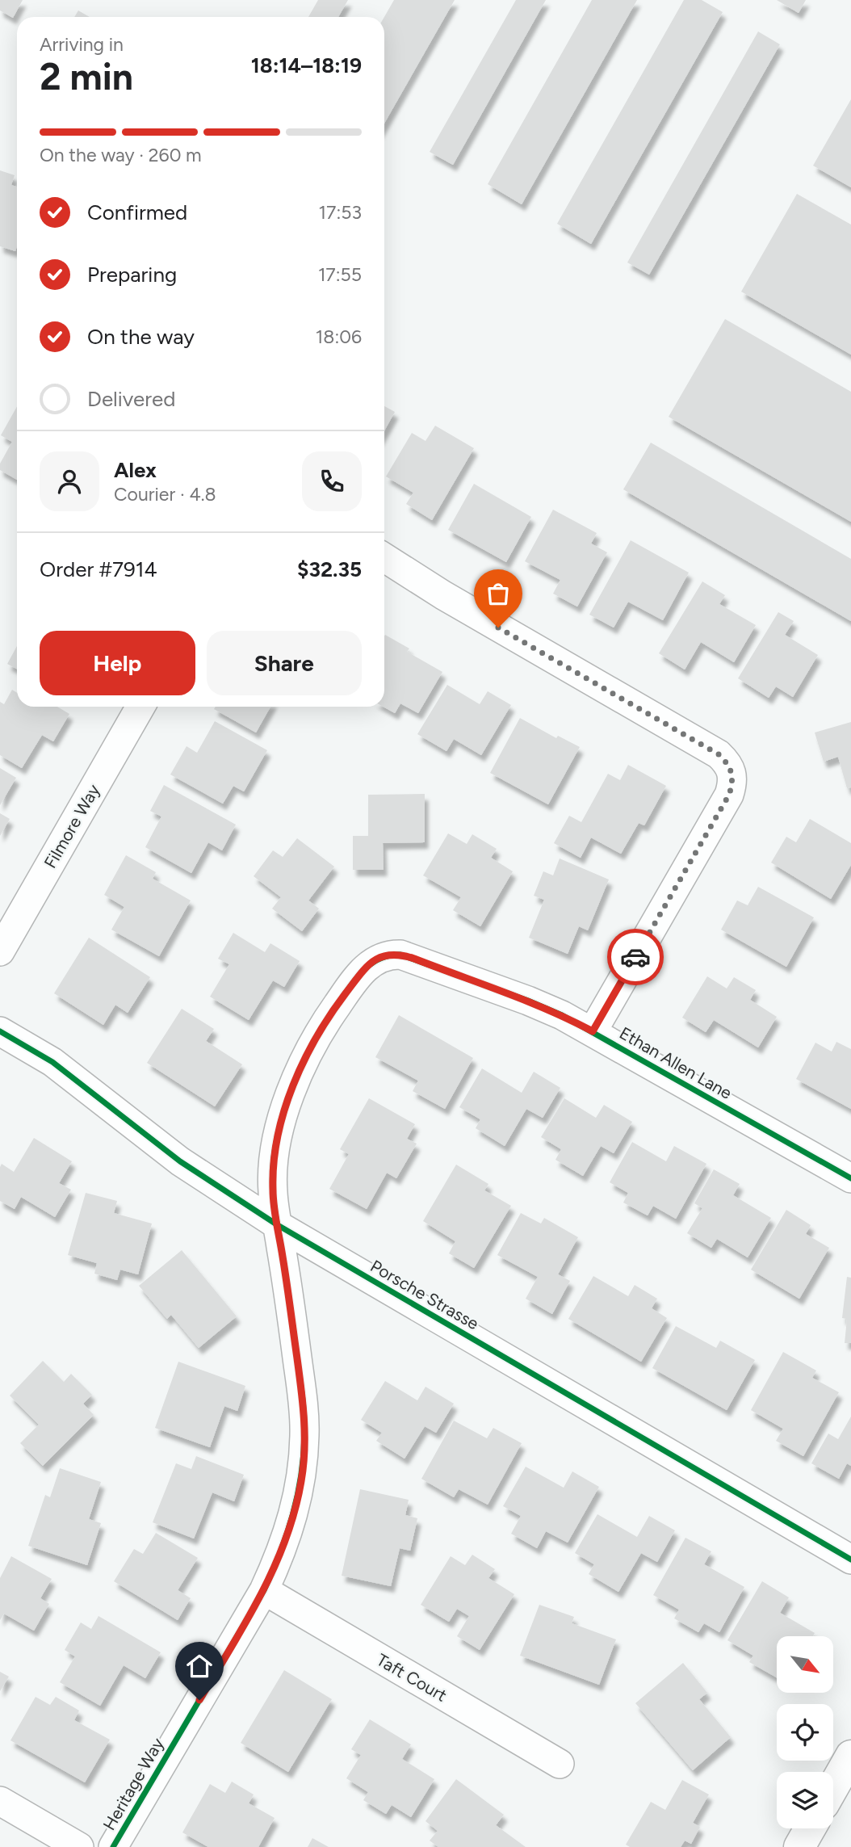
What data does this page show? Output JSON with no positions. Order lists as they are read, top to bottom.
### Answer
{
  "streets": {
    "street": [
      "Filmore Way",
      "Ethan Allen Lane",
      "Porsche Strasse",
      "Taft Court",
      "Heritage Way"
    ]
  },
  "crossings": [
    ["Ethan Allen Lane", "Porsche Strasse"],
    ["Ethan Allen Lane", "Heritage Way"],
    ["Porsche Strasse", "Heritage Way"],
    ["Taft Court", "Heritage Way"]
  ],
  "north": "bottom right",
  "page": {
    "heading": ["2 min", "Arriving in", "18:14–18:19"],
    "panel": [
      "Alex",
      "Courier · 4.8",
      "Order #7914",
      "$32.35"
    ],
    "bar": "On the way · 260 m",
    "list": [
      ["Confirmed", "17:53"],
      ["Preparing", "17:55"],
      ["On the way", "18:06"],
      "Delivered"
    ],
    "buttons": ["Help", "Share"]
  }
}
